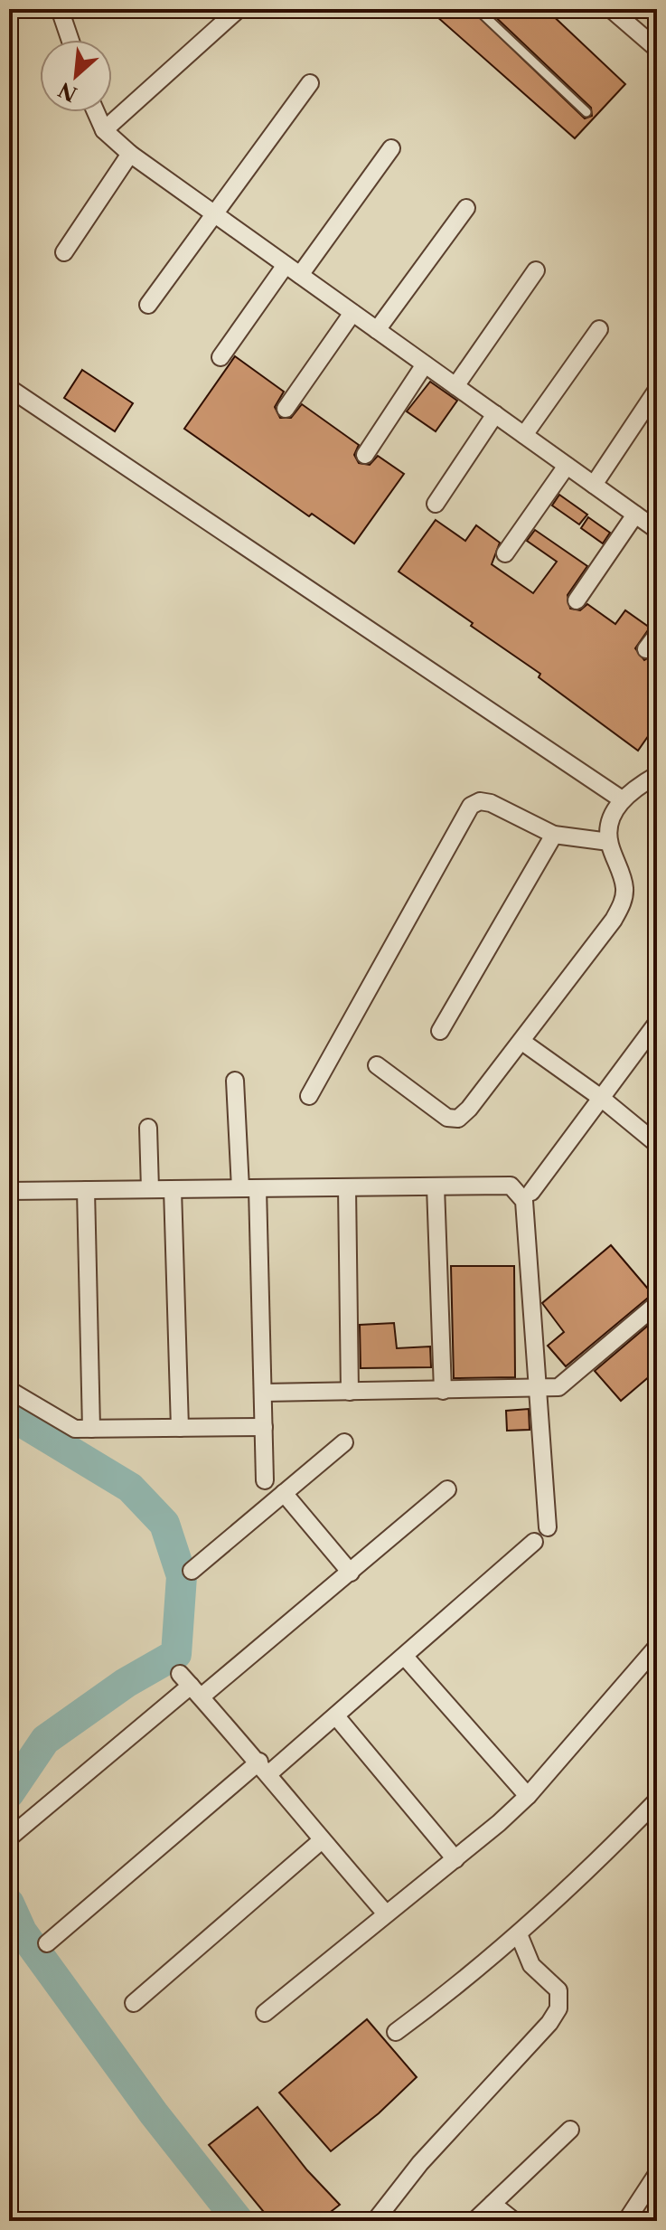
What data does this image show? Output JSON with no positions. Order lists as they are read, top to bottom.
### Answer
{
  "north": "bottom left"
}
